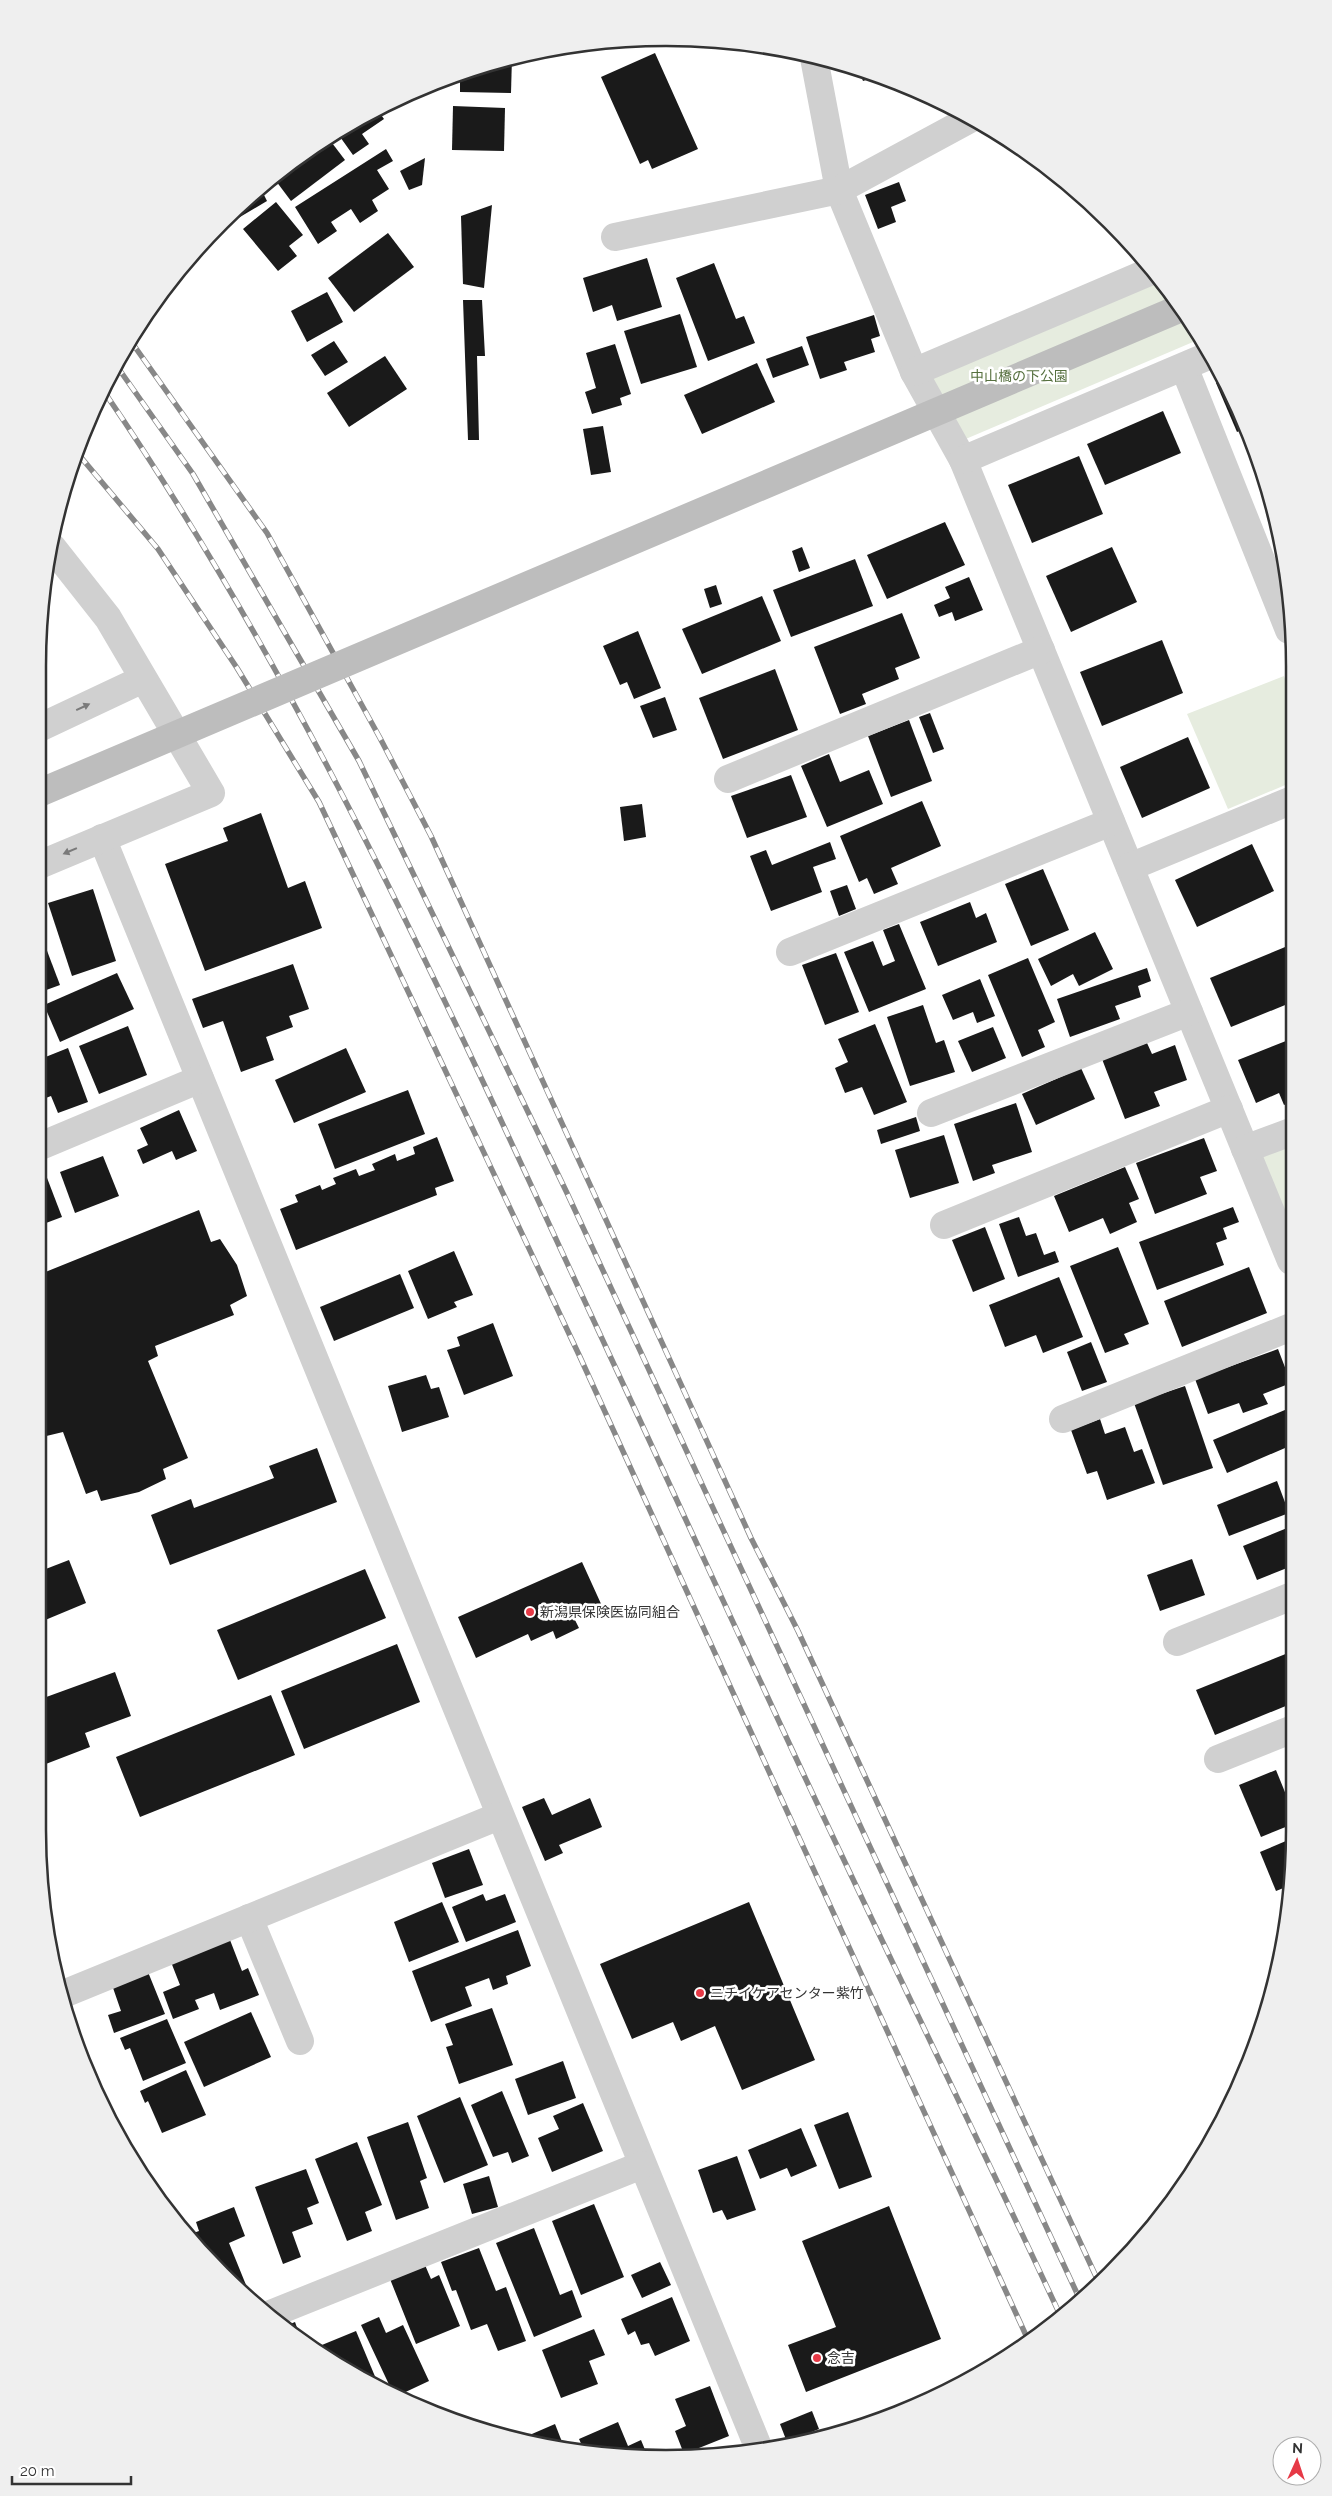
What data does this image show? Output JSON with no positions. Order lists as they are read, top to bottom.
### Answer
{
  "parks": ["中山橋の下公園"],
  "places": ["新潟県保険医協同組合", "ニチイケアセンター紫竹", "念吉"],
  "scale_bar": "20 m",
  "north": "top"
}
